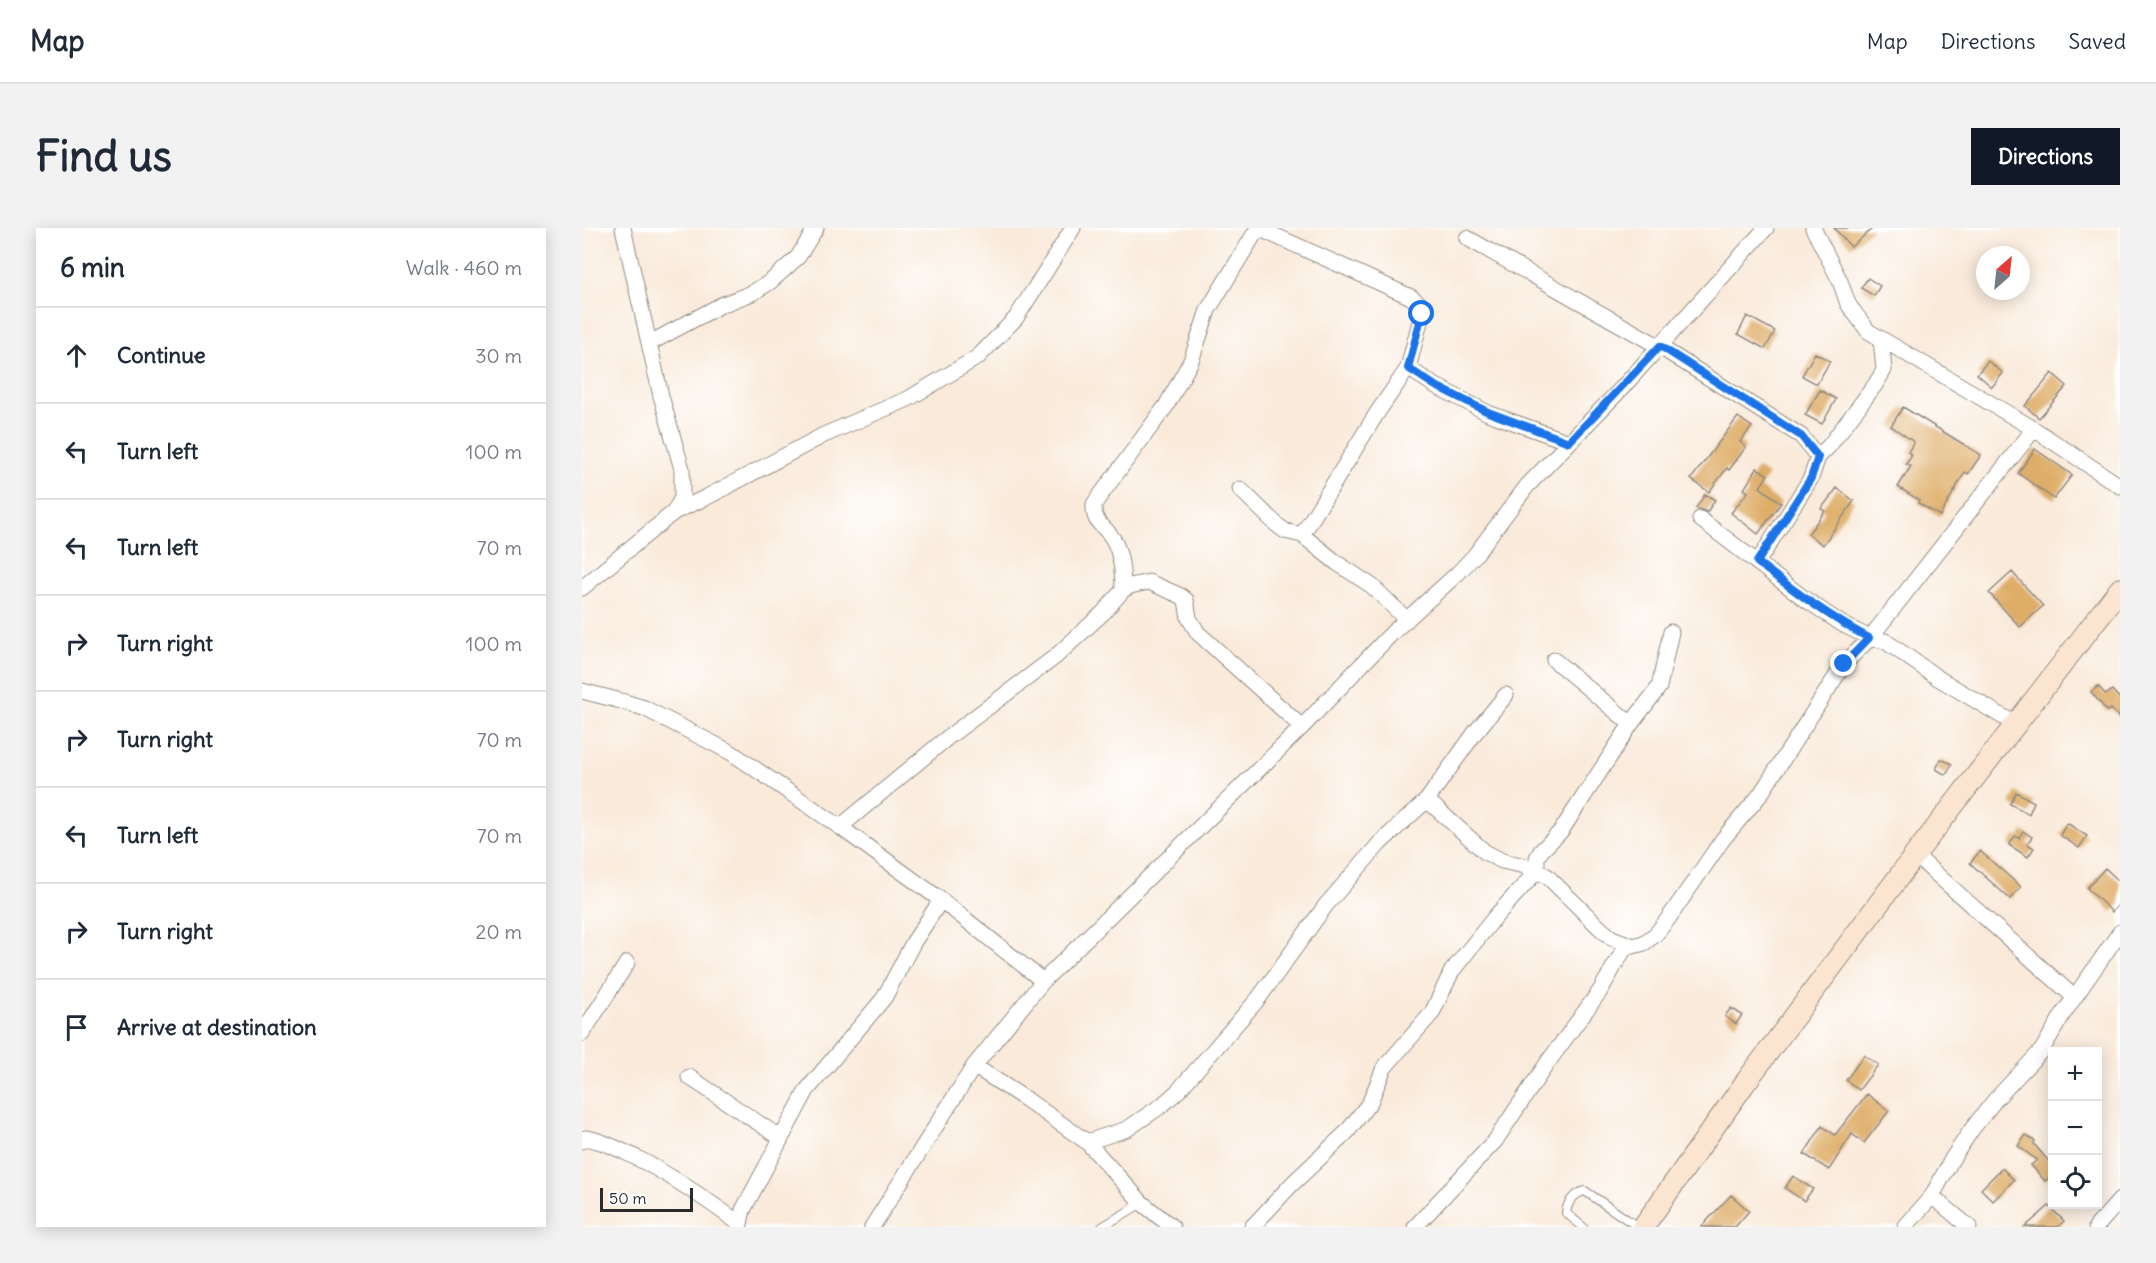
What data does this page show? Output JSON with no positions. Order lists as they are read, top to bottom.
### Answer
{
  "scale_bar": "50 m",
  "north": "top right",
  "page": {
    "header": "Map",
    "nav": ["Map", "Directions", "Saved"],
    "buttons": "Directions",
    "title": "Find us",
    "heading": ["6 min", "Walk · 460 m"],
    "list": [
      ["Continue", "30 m"],
      ["Turn left", "100 m"],
      ["Turn left", "70 m"],
      ["Turn right", "100 m"],
      ["Turn right", "70 m"],
      ["Turn left", "70 m"],
      ["Turn right", "20 m"],
      "Arrive at destination"
    ],
    "map_buttons": ["+", "−"],
    "scale": "50 m"
  }
}
